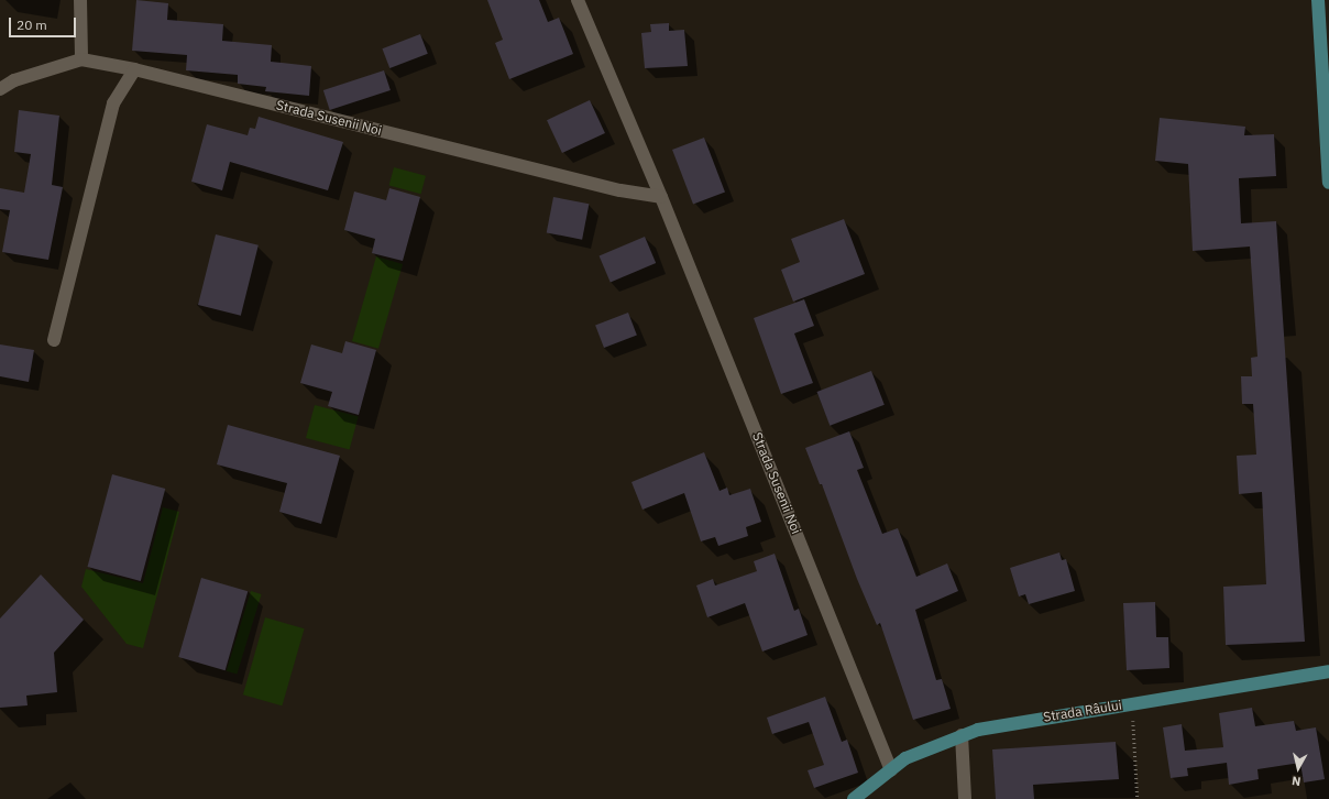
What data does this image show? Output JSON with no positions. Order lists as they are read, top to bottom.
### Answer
{
  "streets": {
    "main road": ["Strada Râului"],
    "street": ["Strada Susenii Noi"]
  },
  "crossings": [
    ["Strada Susenii Noi", "Strada Râului"]
  ],
  "scale_bar": "20 m",
  "north": "bottom"
}
